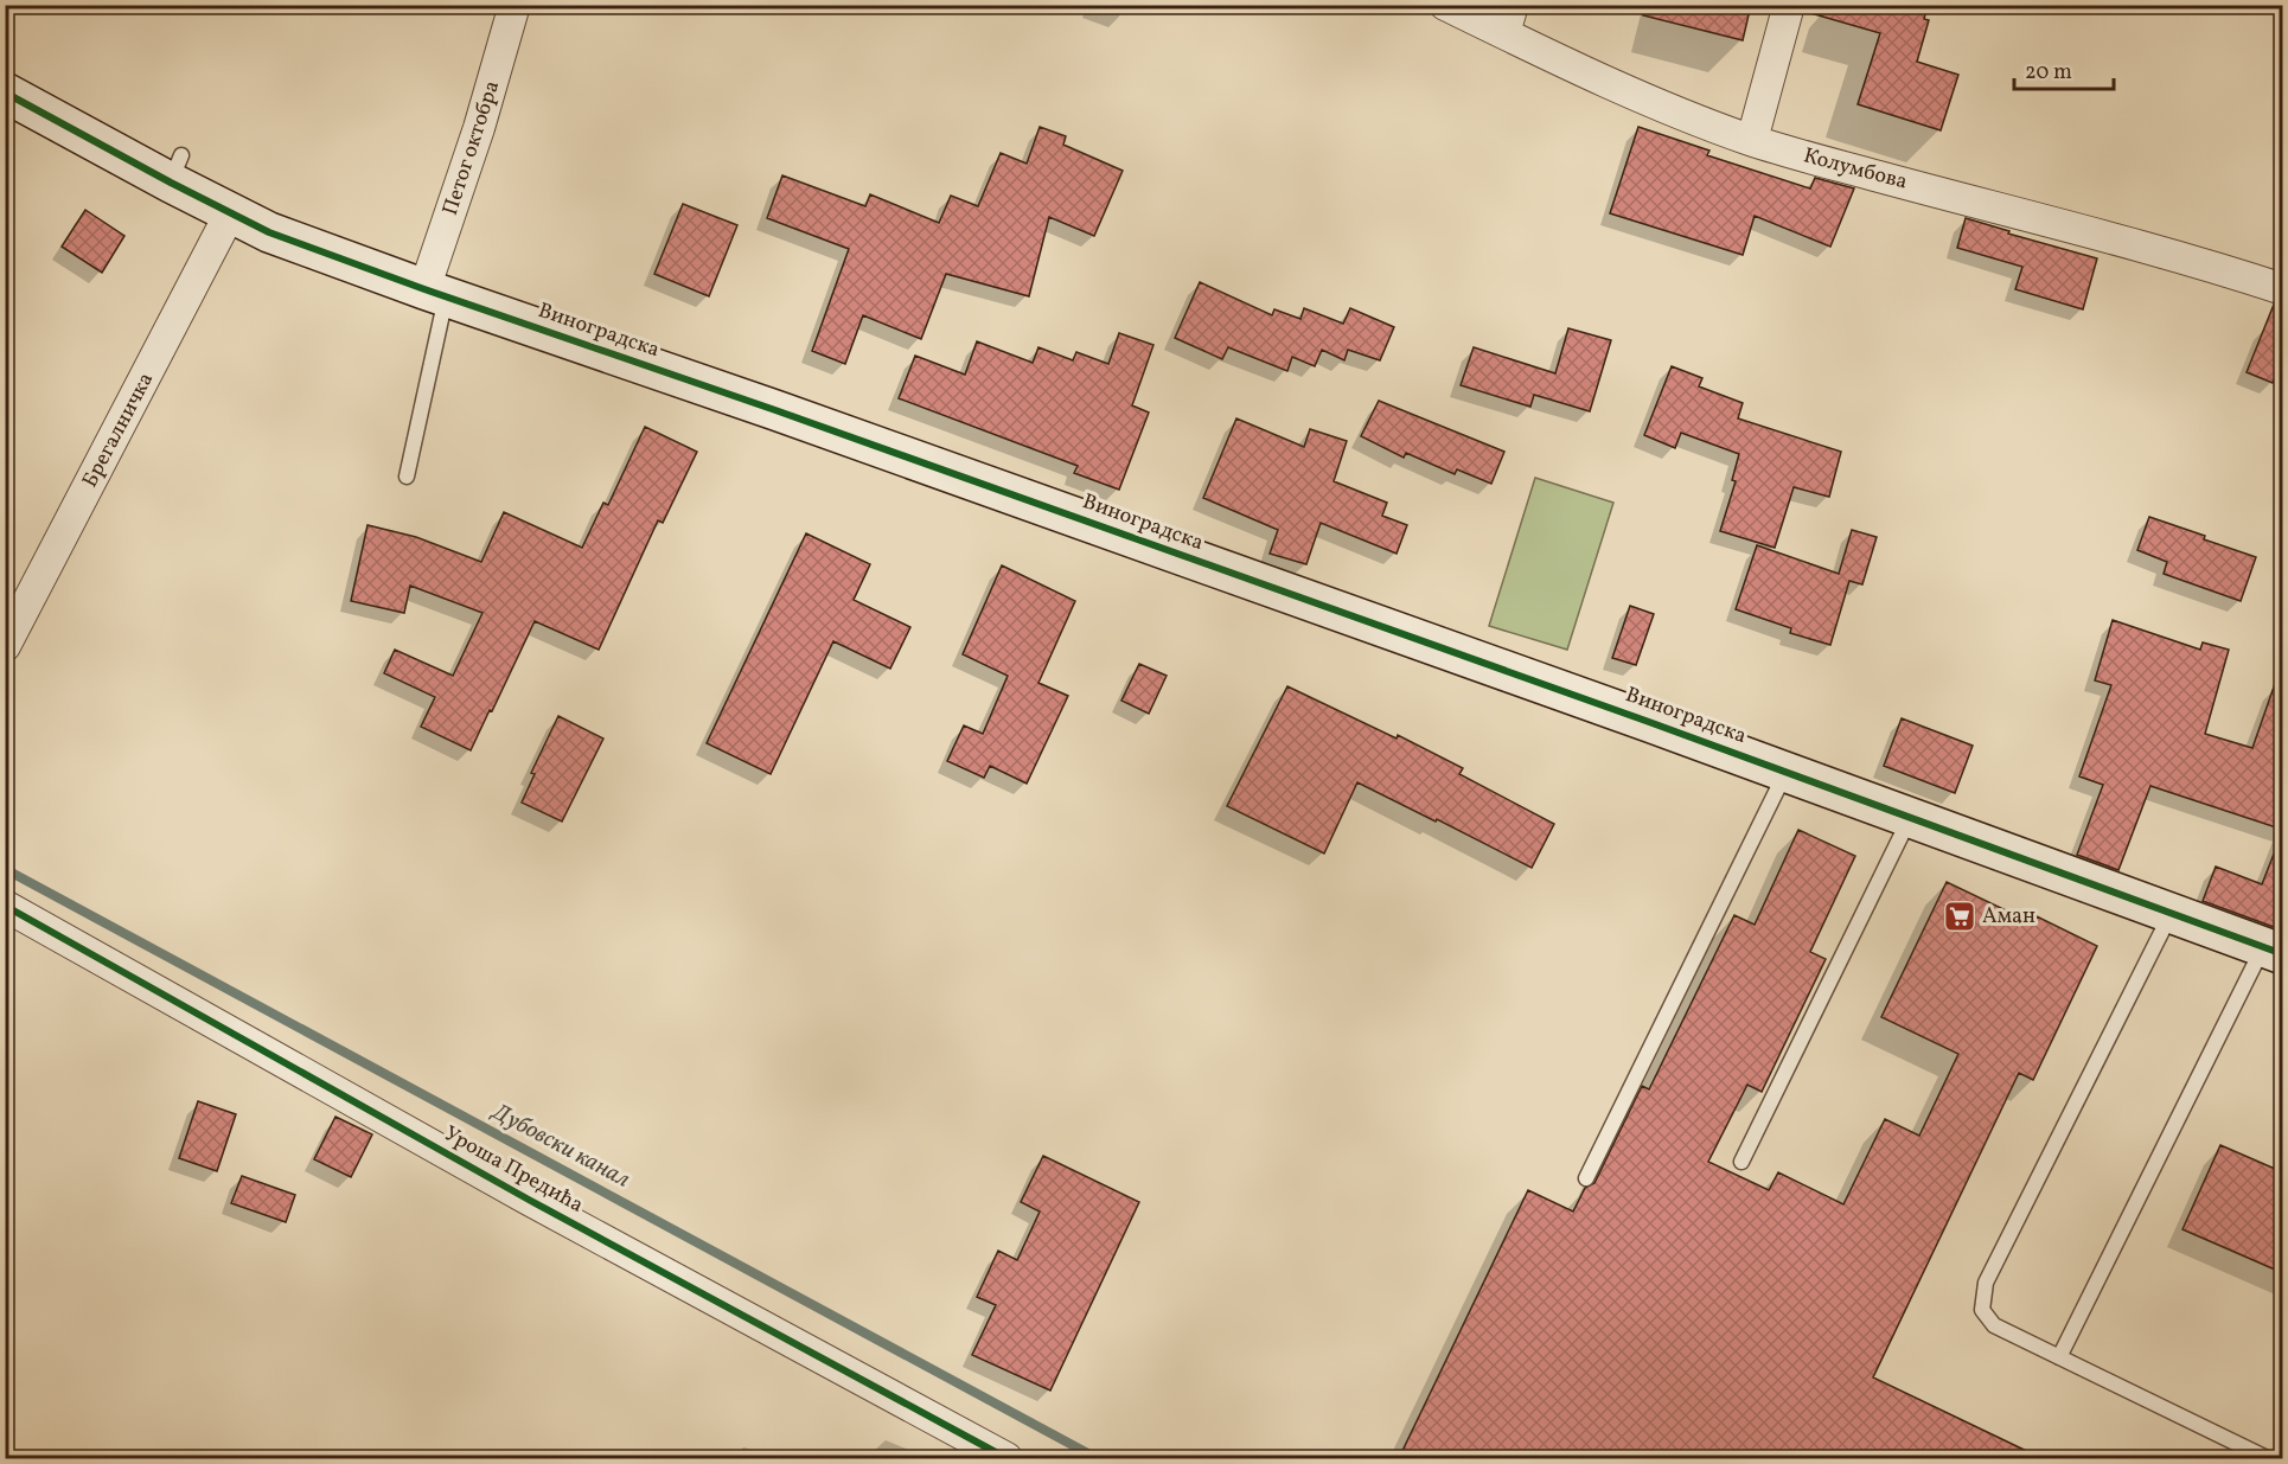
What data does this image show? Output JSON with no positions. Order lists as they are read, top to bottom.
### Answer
{
  "streets": {
    "street": [
      "Петог октобра",
      "Колумбова",
      "Виноградска",
      "Брегалничка",
      "Уроша Предића"
    ]
  },
  "crossings": [
    ["Петог октобра", "Виноградска"],
    ["Виноградска", "Брегалничка"]
  ],
  "water": ["Дубовски канал"],
  "places": {
    "supermarket": ["Аман"]
  },
  "scale_bar": "20 m"
}
